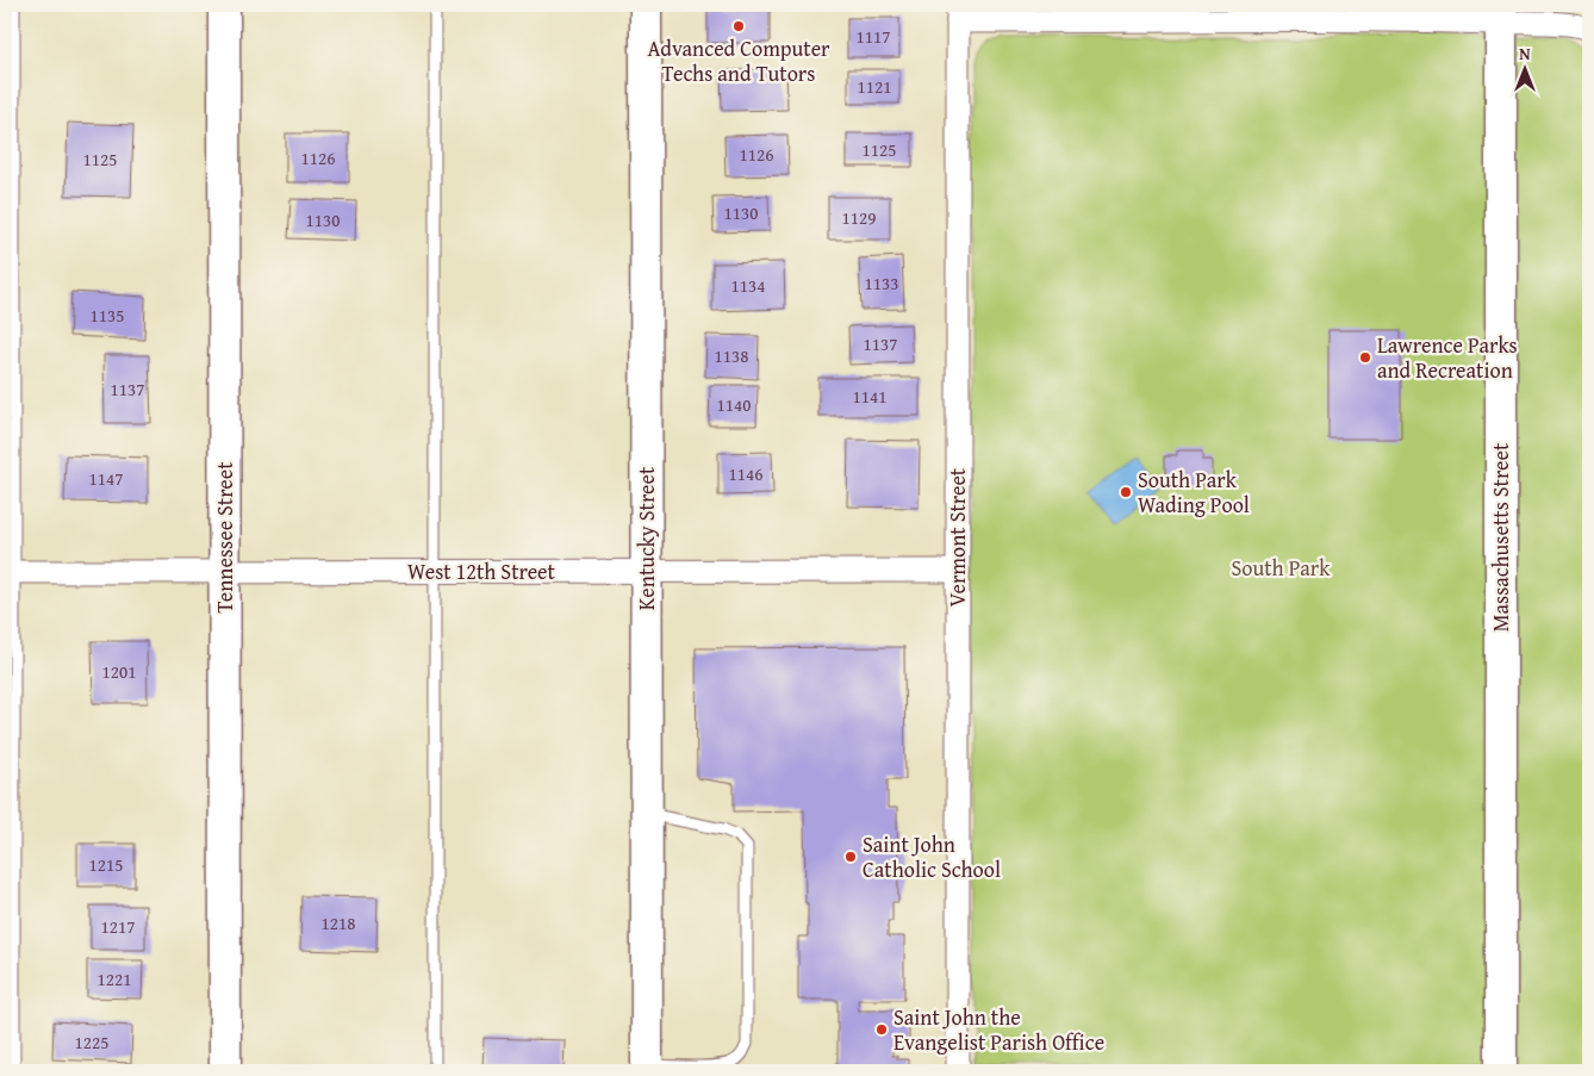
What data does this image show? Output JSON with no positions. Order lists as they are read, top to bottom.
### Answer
{
  "streets": {
    "main road": ["Tennessee Street", "Massachusetts Street", "Kentucky Street"],
    "street": ["Vermont Street", "West 12th Street"]
  },
  "crossings": [
    ["Tennessee Street", "West 12th Street"],
    ["Vermont Street", "West 12th Street"],
    ["Kentucky Street", "West 12th Street"]
  ],
  "parks": ["South Park"],
  "places": [
    "Advanced Computer Techs and Tutors",
    "Lawrence Parks and Recreation",
    "South Park Wading Pool",
    "Saint John Catholic School",
    "Saint John the Evangelist Parish Office"
  ],
  "house_numbers": [
    "1117",
    "1121",
    "1125",
    "1126",
    "1126",
    "1125",
    "1130",
    "1129",
    "1130",
    "1133",
    "1134",
    "1135",
    "1137",
    "1138",
    "1137",
    "1141",
    "1140",
    "1146",
    "1147",
    "1201",
    "1215",
    "1218",
    "1217",
    "1221",
    "1225"
  ],
  "north": "top"
}
